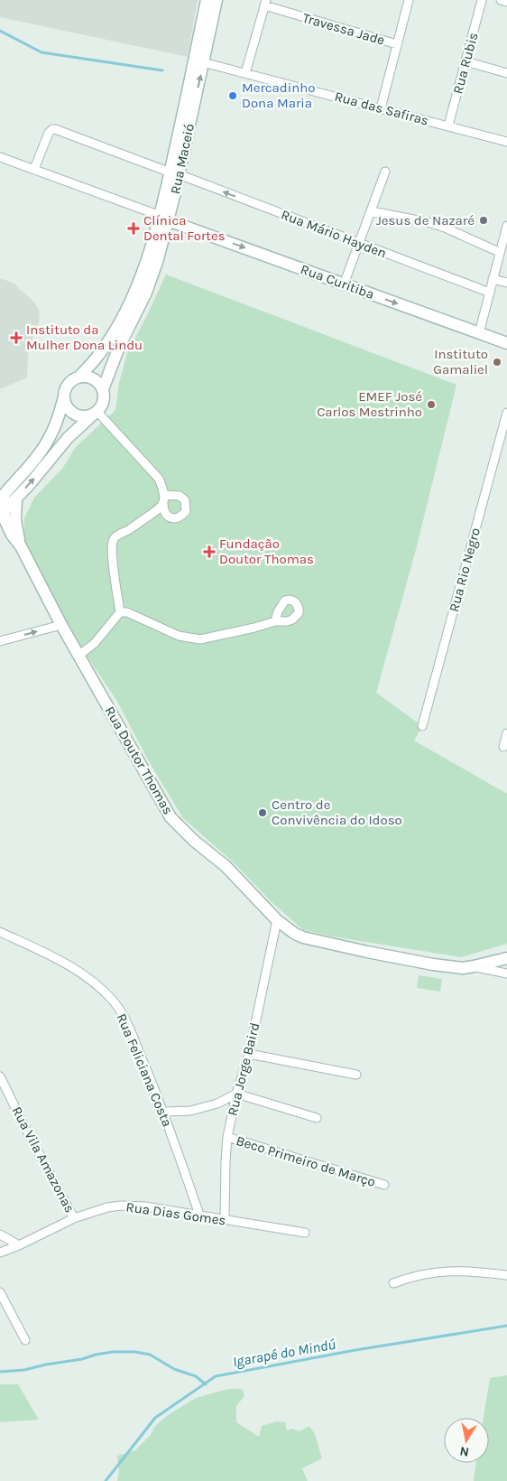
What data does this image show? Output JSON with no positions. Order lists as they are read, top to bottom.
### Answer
{
  "streets": {
    "street": [
      "Travessa Jade",
      "Rua Rubis",
      "Rua das Safiras",
      "Rua Maceió",
      "Rua Mário Hayden",
      "Rua Curitiba",
      "Rua Rio Negro",
      "Rua Doutor Thomas",
      "Rua Jorge Baird",
      "Rua Feliciana Costa",
      "Rua Vila Amazonas",
      "Beco Primeiro de Março",
      "Rua Dias Gomes"
    ]
  },
  "crossings": [
    ["Rua Rubis", "Rua das Safiras"],
    ["Rua das Safiras", "Rua Maceió"],
    ["Rua Maceió", "Rua Mário Hayden"],
    ["Rua Maceió", "Rua Curitiba"],
    ["Rua Mário Hayden", "Rua Curitiba"],
    ["Rua Doutor Thomas", "Rua Jorge Baird"],
    ["Rua Jorge Baird", "Beco Primeiro de Março"],
    ["Rua Jorge Baird", "Rua Dias Gomes"],
    ["Rua Feliciana Costa", "Rua Dias Gomes"],
    ["Rua Vila Amazonas", "Rua Dias Gomes"]
  ],
  "one_way": ["Rua Mário Hayden"],
  "water": ["Igarapé do Mindú"],
  "places": {
    "other": [
      "Mercadinho Dona Maria",
      "Jesus de Nazaré",
      "Instituto Gamaliel",
      "EMEF José Carlos Mestrinho",
      "Centro de Convivência do Idoso"
    ],
    "health": ["Clínica Dental Fortes", "Instituto da Mulher Dona Lindu", "Fundação Doutor Thomas"]
  },
  "north": "bottom"
}
